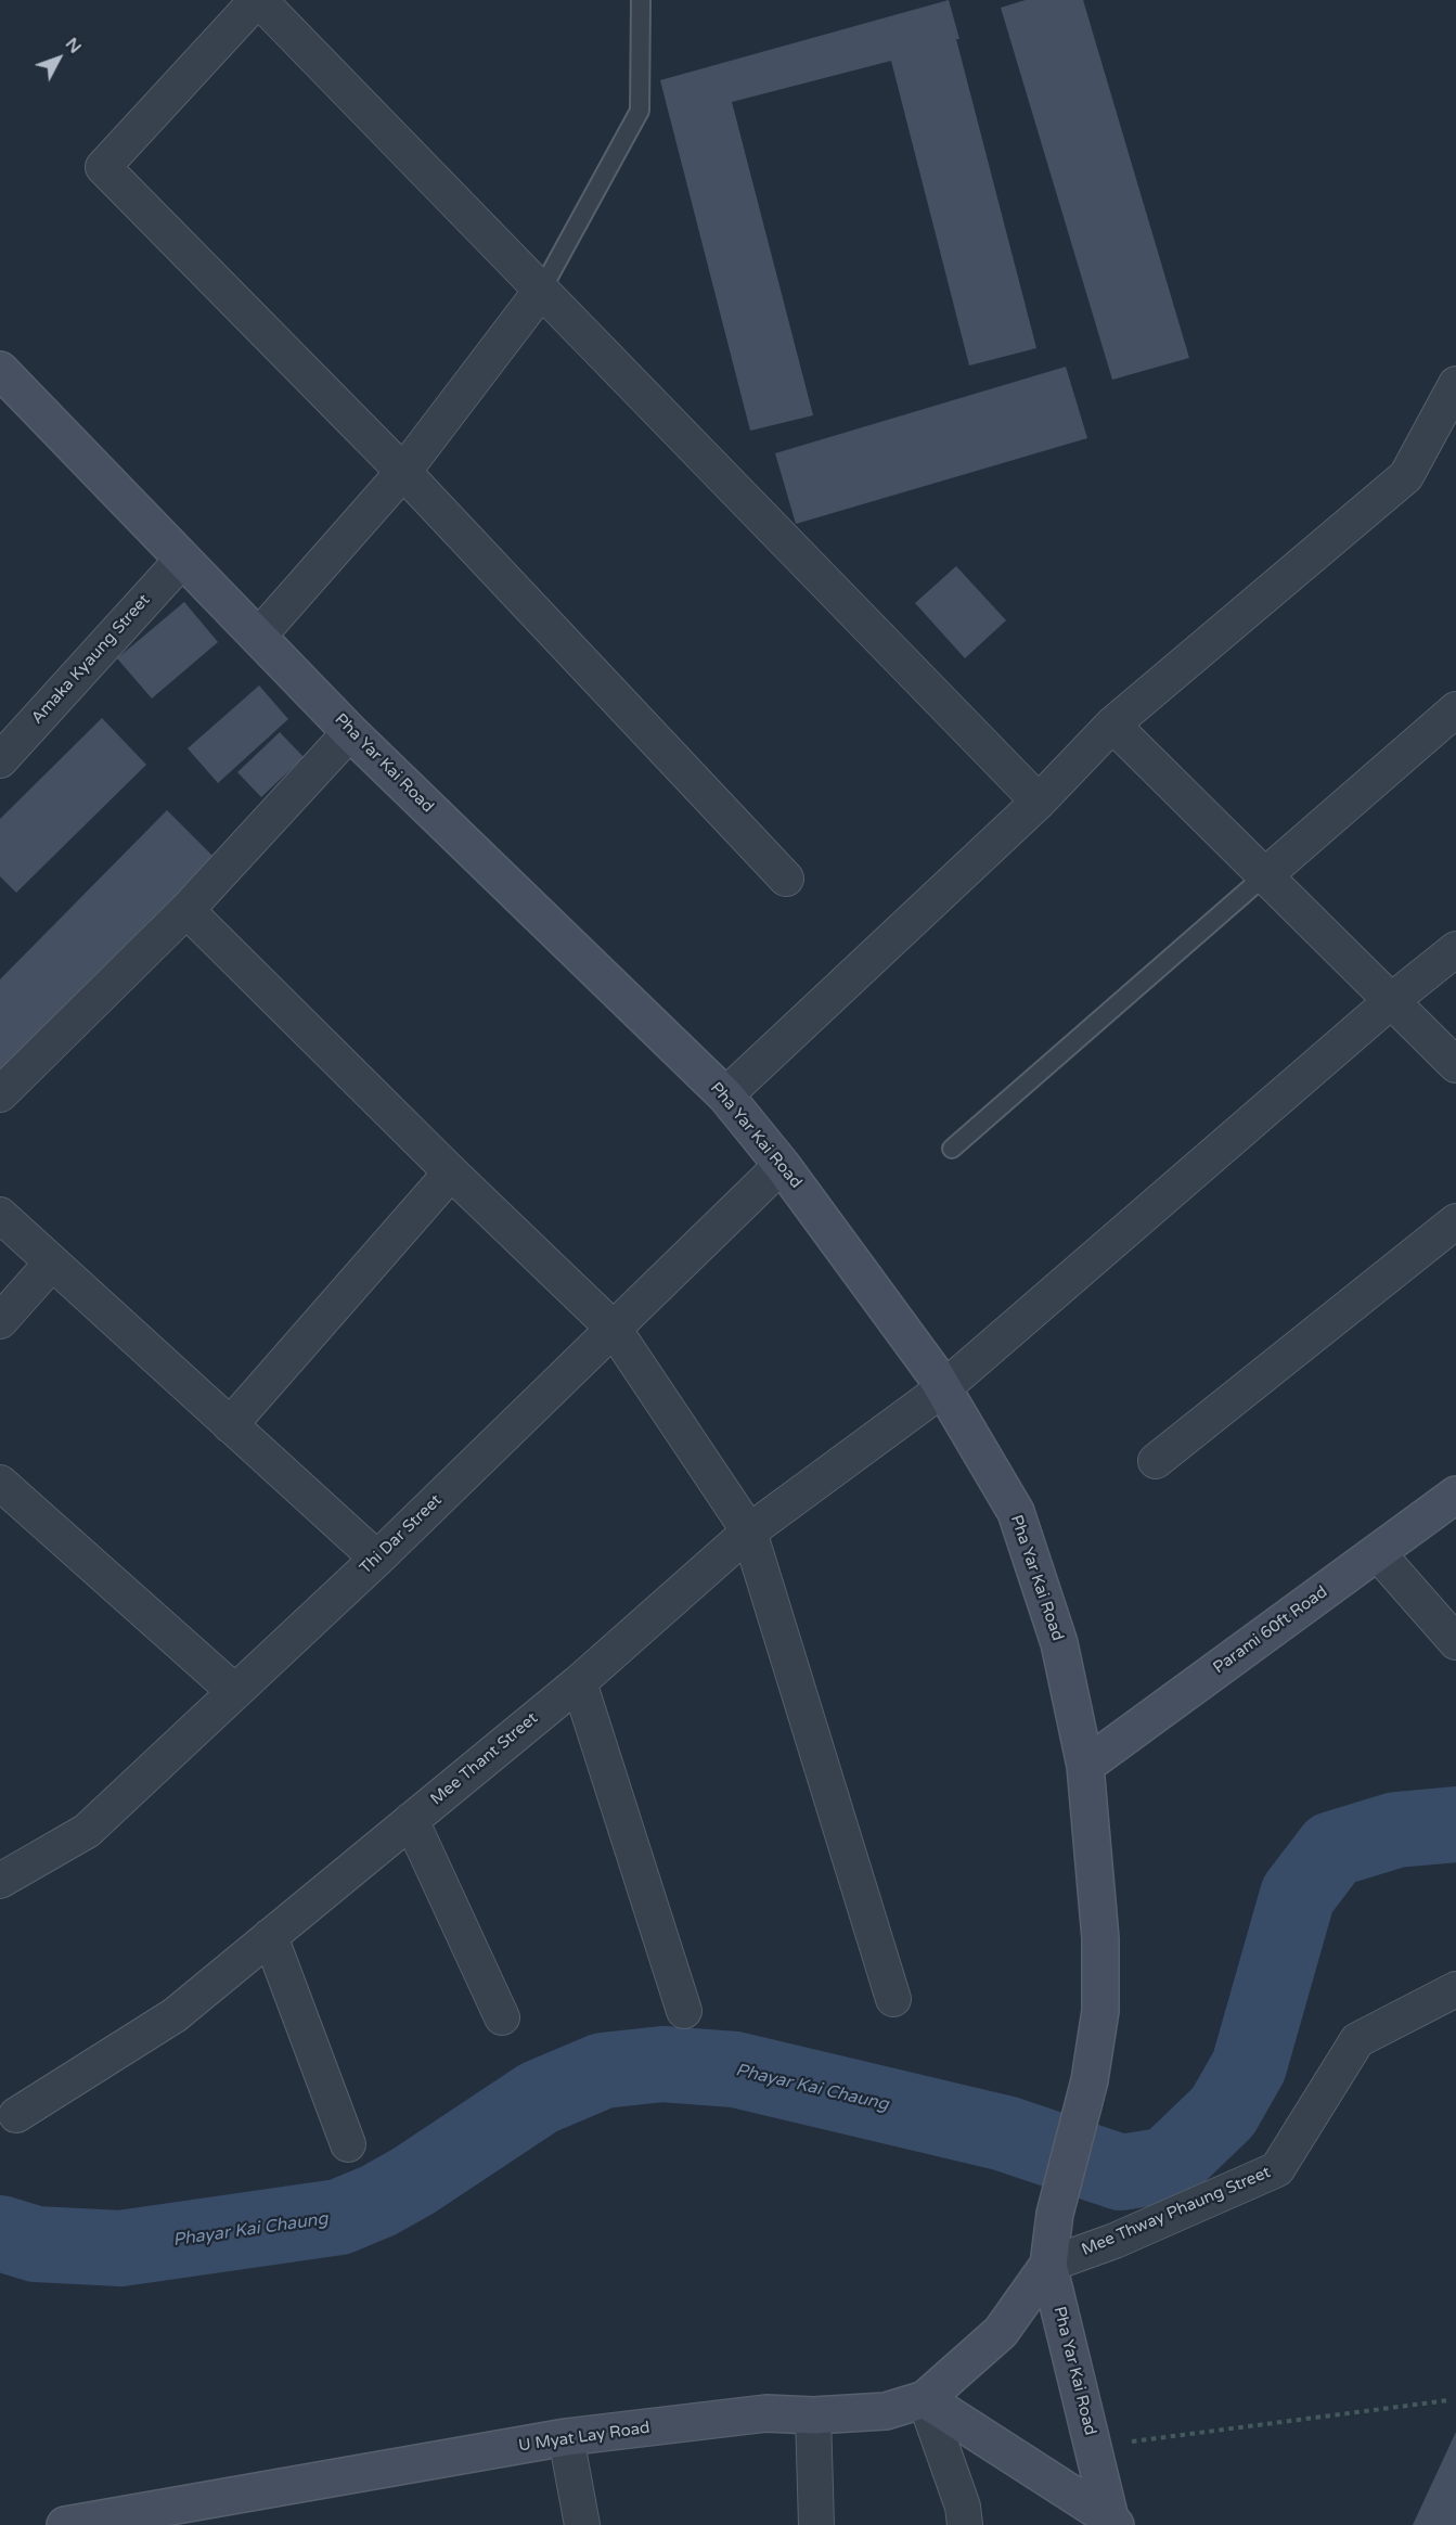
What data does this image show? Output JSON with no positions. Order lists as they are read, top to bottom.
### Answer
{
  "streets": {
    "main road": ["Pha Yar Kai Road", "Parami 60ft Road", "U Myat Lay Road"],
    "street": [
      "Amaka Kyaung Street",
      "Thi Dar Street",
      "Mee Thant Street",
      "Mee Thway Phaung Street"
    ]
  },
  "crossings": [
    ["Amaka Kyaung Street", "Pha Yar Kai Road"],
    ["Pha Yar Kai Road", "Thi Dar Street"],
    ["Pha Yar Kai Road", "Parami 60ft Road"],
    ["Pha Yar Kai Road", "Mee Thant Street"],
    ["Pha Yar Kai Road", "Mee Thway Phaung Street"],
    ["Pha Yar Kai Road", "U Myat Lay Road"],
    ["Mee Thway Phaung Street", "U Myat Lay Road"]
  ],
  "water": ["Phayar Kai Chaung"],
  "north": "top right"
}
